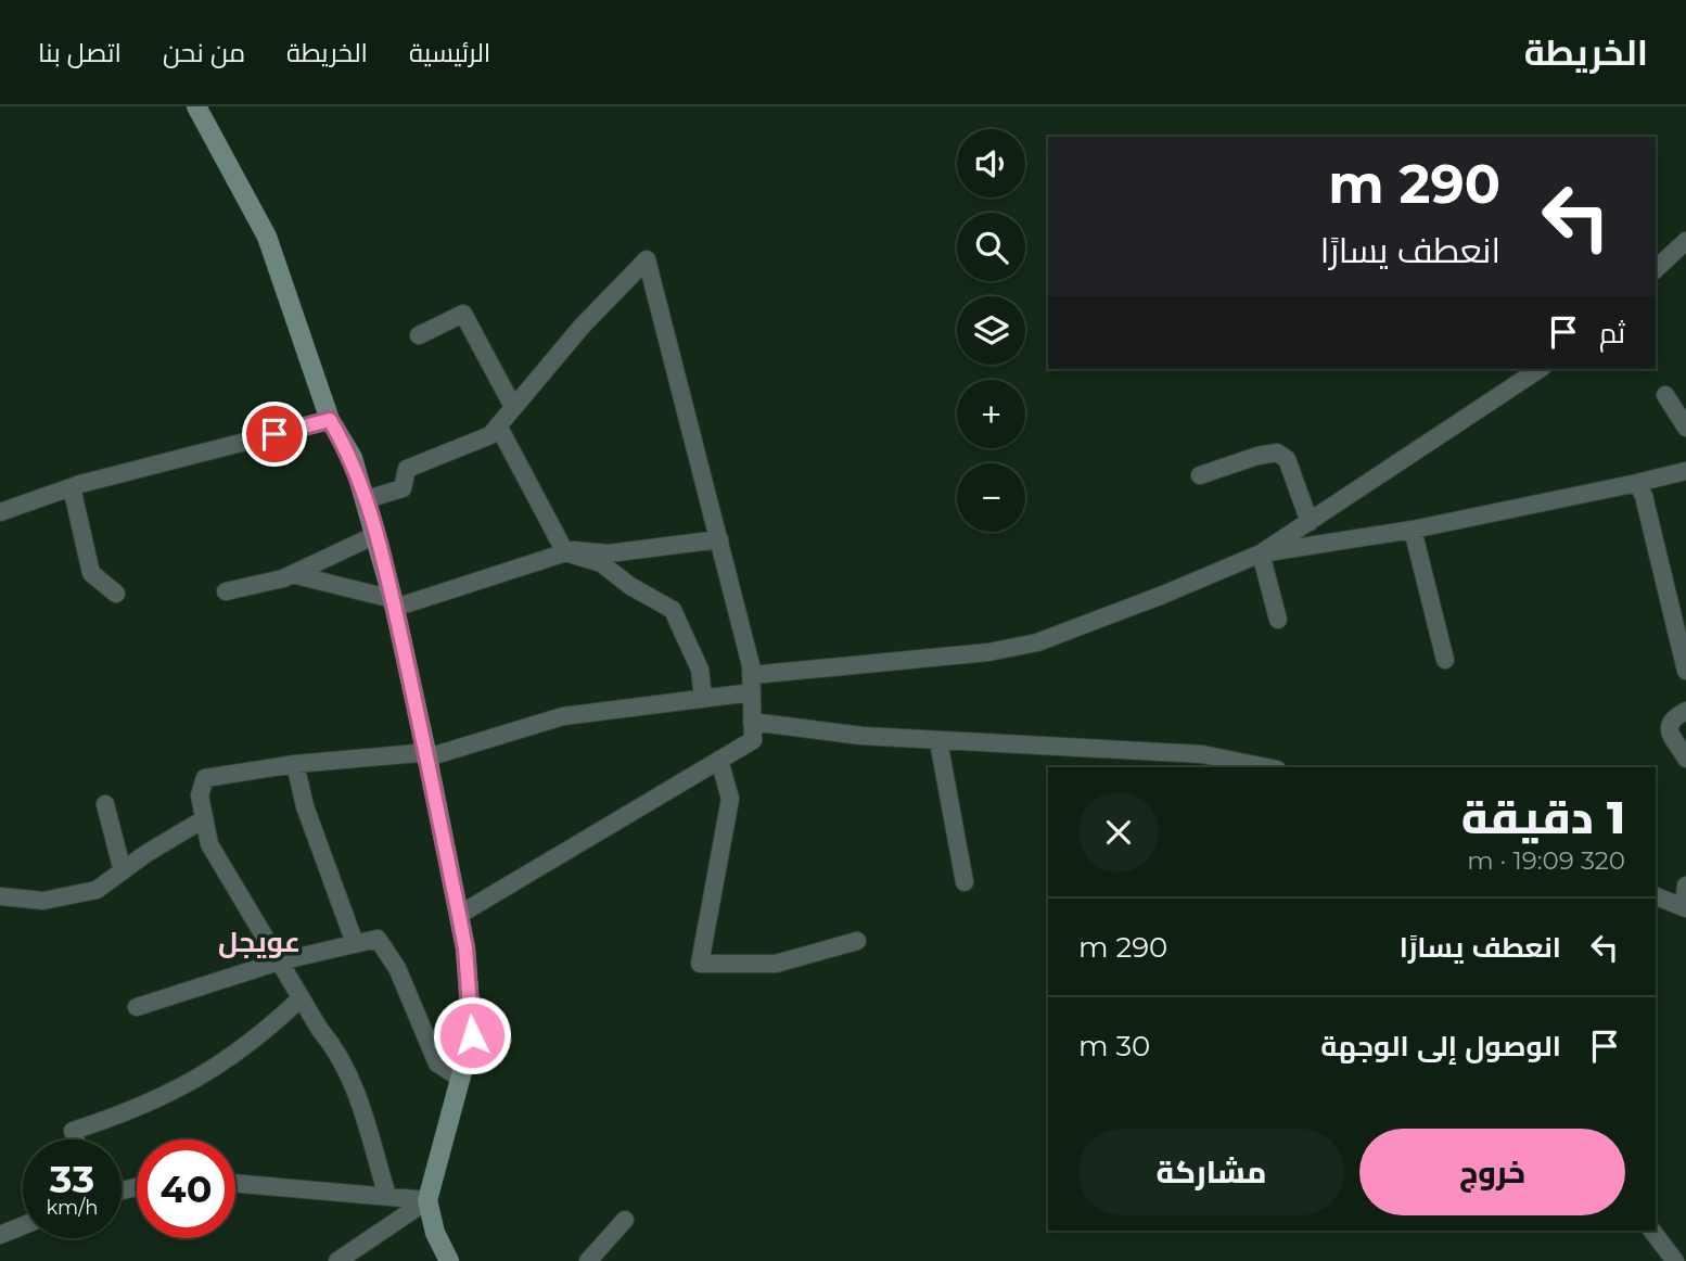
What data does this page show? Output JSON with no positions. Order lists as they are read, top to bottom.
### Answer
{
  "districts": ["عويجل"],
  "page": {
    "header": "الخريطة",
    "nav": [
      "الرئيسية",
      "الخريطة",
      "من نحن",
      "اتصل بنا"
    ],
    "map_buttons": ["+", "−"],
    "turn": ["290 m", "انعطف يسارًا"],
    "then": "ثم",
    "heading": ["1 دقيقة", "320 m · 19:09"],
    "list": [
      {
        "name": "انعطف يسارًا",
        "value": "290 m"
      },
      {
        "name": "الوصول إلى الوجهة",
        "value": "30 m"
      }
    ],
    "buttons": ["خروج", "مشاركة"],
    "speed": "33 km/h",
    "limit": "40"
  }
}
